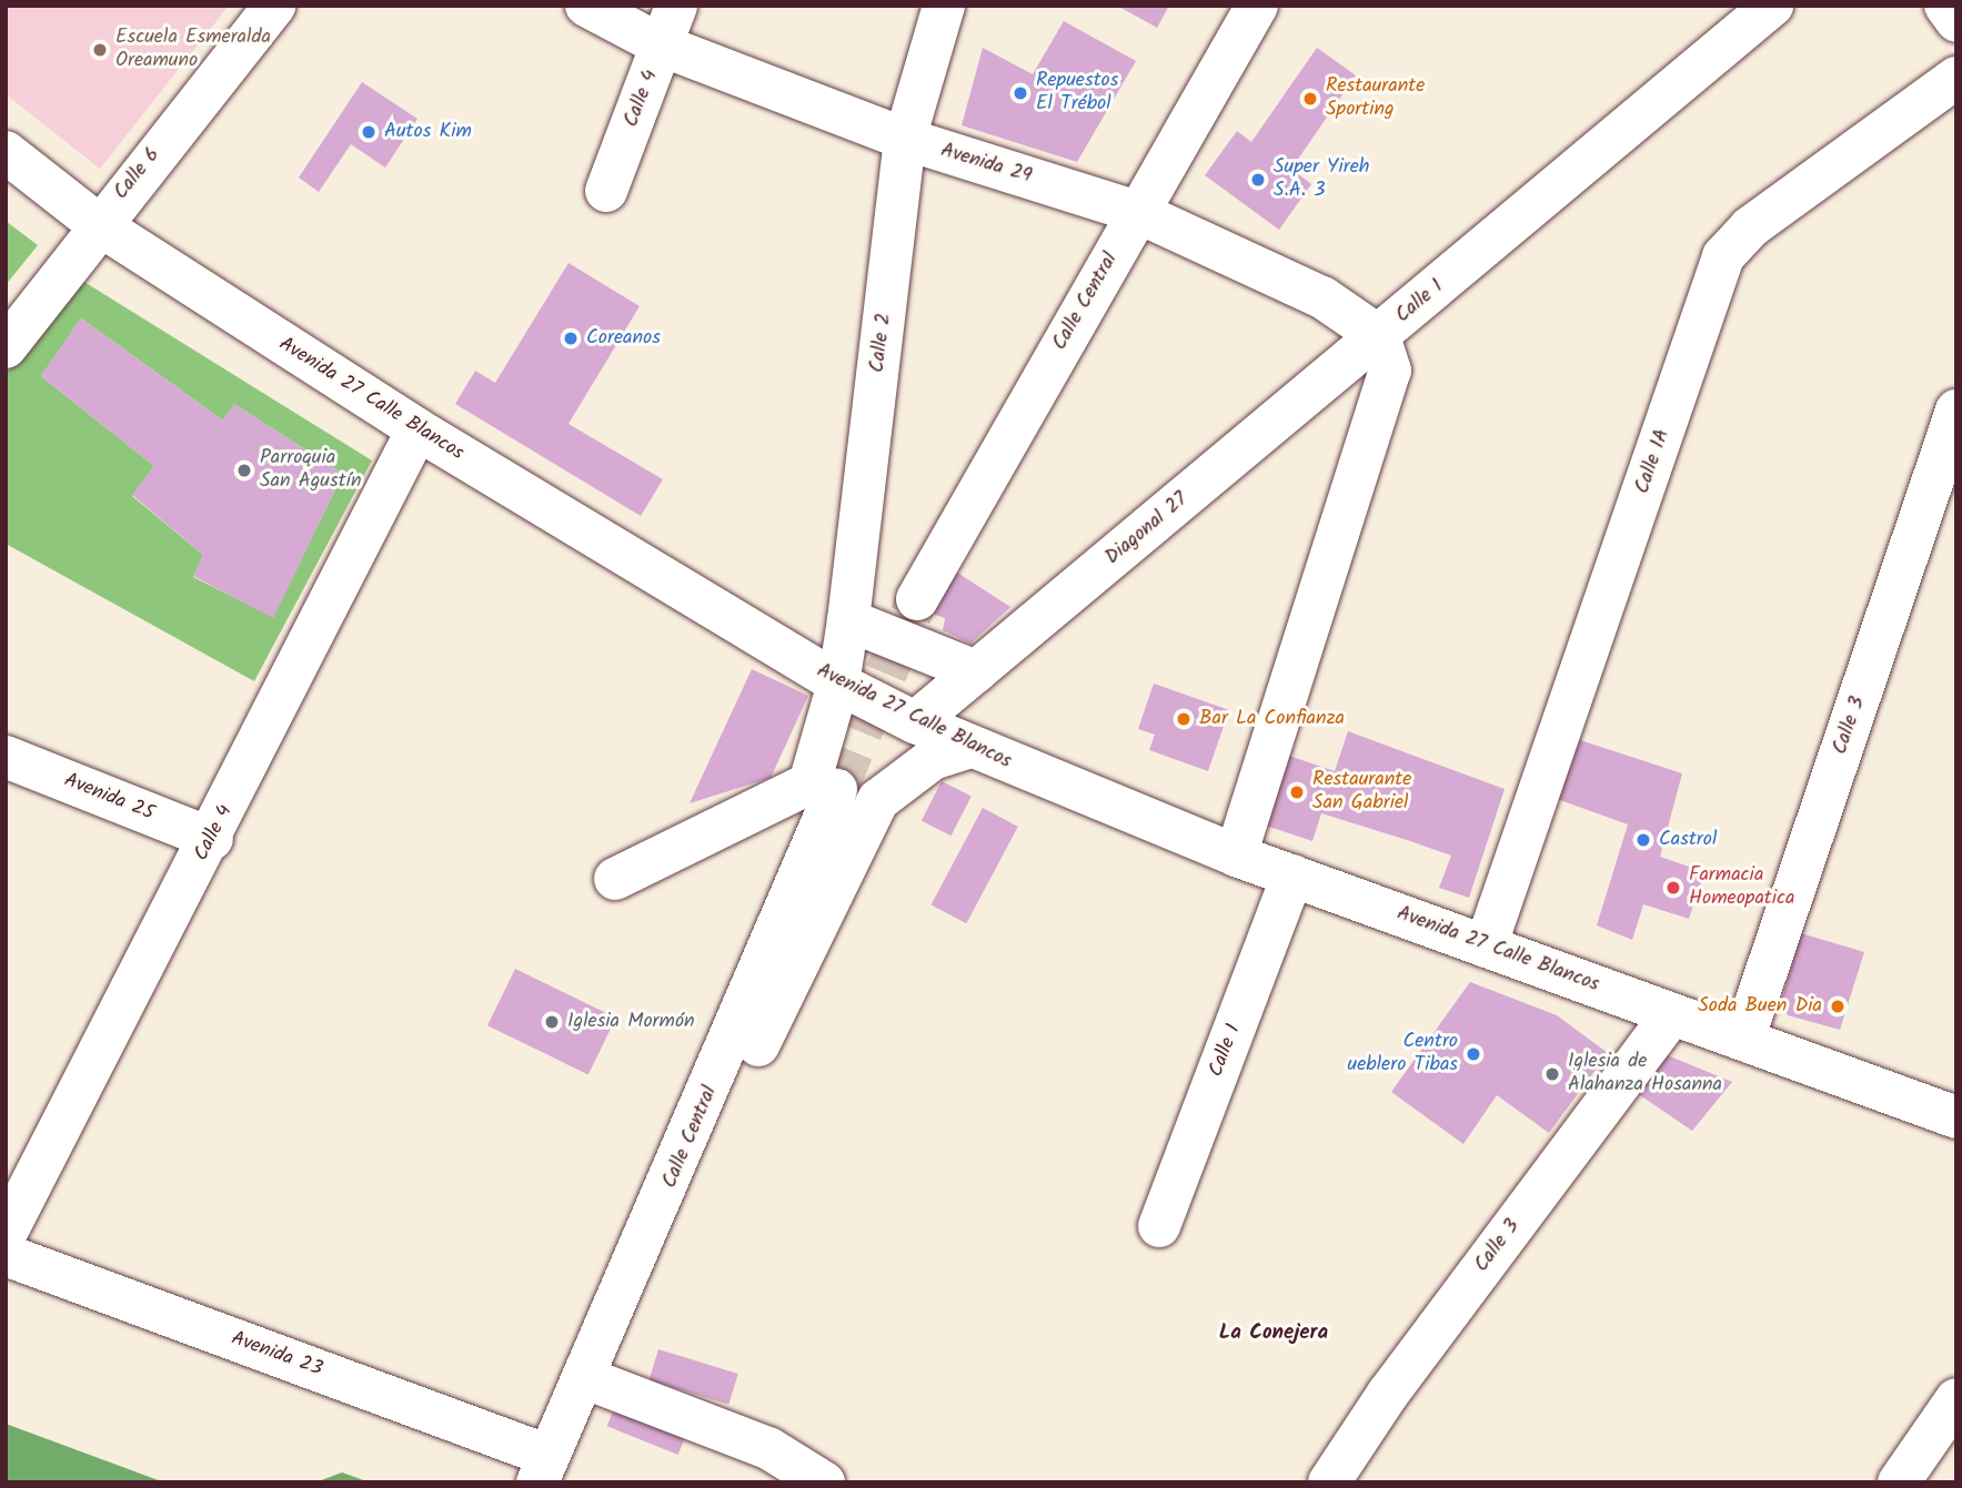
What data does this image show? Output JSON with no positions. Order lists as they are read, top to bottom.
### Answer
{
  "streets": {
    "street": [
      "Calle 4",
      "Avenida 29",
      "Calle 6",
      "Calle Central",
      "Calle 1",
      "Calle 2",
      "Avenida 27 Calle Blancos",
      "Calle 1A",
      "Diagonal 27",
      "Calle 3",
      "Avenida 25",
      "Avenida 23"
    ]
  },
  "crossings": [
    ["Calle 4", "Avenida 29"],
    ["Calle 4", "Avenida 27 Calle Blancos"],
    ["Calle 4", "Avenida 25"],
    ["Avenida 29", "Calle Central"],
    ["Avenida 29", "Calle 1"],
    ["Avenida 29", "Calle 2"],
    ["Avenida 29", "Diagonal 27"],
    ["Calle 6", "Avenida 27 Calle Blancos"],
    ["Calle Central", "Calle 2"],
    ["Calle Central", "Avenida 27 Calle Blancos"],
    ["Calle Central", "Avenida 23"],
    ["Calle 1", "Avenida 27 Calle Blancos"],
    ["Calle 1", "Diagonal 27"],
    ["Calle 2", "Avenida 27 Calle Blancos"],
    ["Avenida 27 Calle Blancos", "Calle 1A"],
    ["Avenida 27 Calle Blancos", "Diagonal 27"],
    ["Avenida 27 Calle Blancos", "Calle 3"]
  ],
  "districts": ["La Conejera"],
  "places": [
    "Escuela Esmeralda Oreamuno",
    "Repuestos El Trébol",
    "Restaurante Sporting",
    "Autos Kim",
    "Super Yireh S.A. 3",
    "Coreanos",
    "Parroquia San Agustín",
    "Bar La Confianza",
    "Restaurante San Gabriel",
    "Castrol",
    "Farmacia Homeopatica",
    "Soda Buen Dia",
    "Iglesia Mormón",
    "Centro ueblero Tibas",
    "Iglesia de Alahanza Hosanna"
  ]
}
